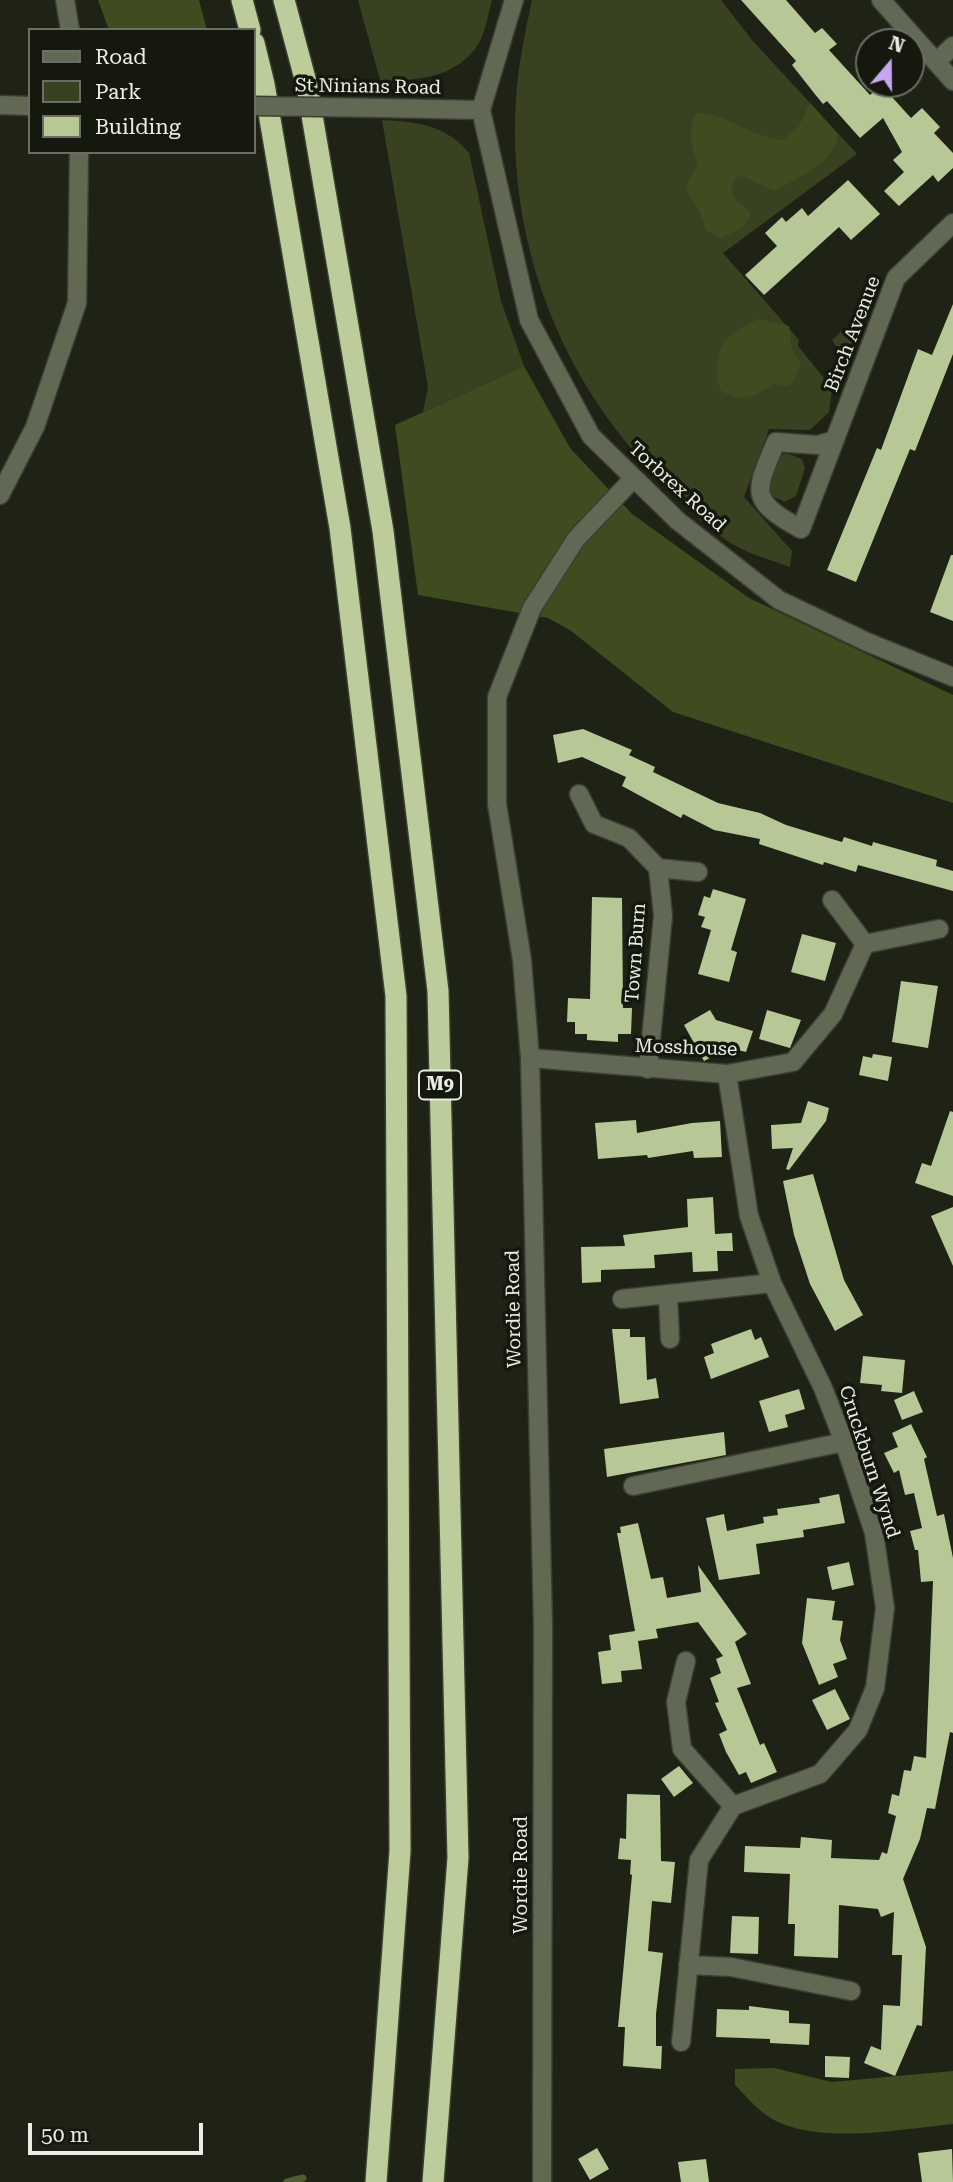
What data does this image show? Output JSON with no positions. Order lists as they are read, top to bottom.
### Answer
{
  "streets": {
    "highway": ["M9"],
    "street": [
      "St Ninians Road",
      "Birch Avenue",
      "Torbrex Road",
      "Town Burn",
      "Mosshouse",
      "Wordie Road",
      "Cruckburn Wynd"
    ]
  },
  "crossings": [
    ["St Ninians Road", "Torbrex Road"],
    ["Torbrex Road", "Wordie Road"],
    ["Town Burn", "Mosshouse"],
    ["Mosshouse", "Wordie Road"],
    ["Mosshouse", "Cruckburn Wynd"]
  ],
  "legend": ["Road", "Park", "Building"],
  "scale_bar": "50 m",
  "north": "top"
}
